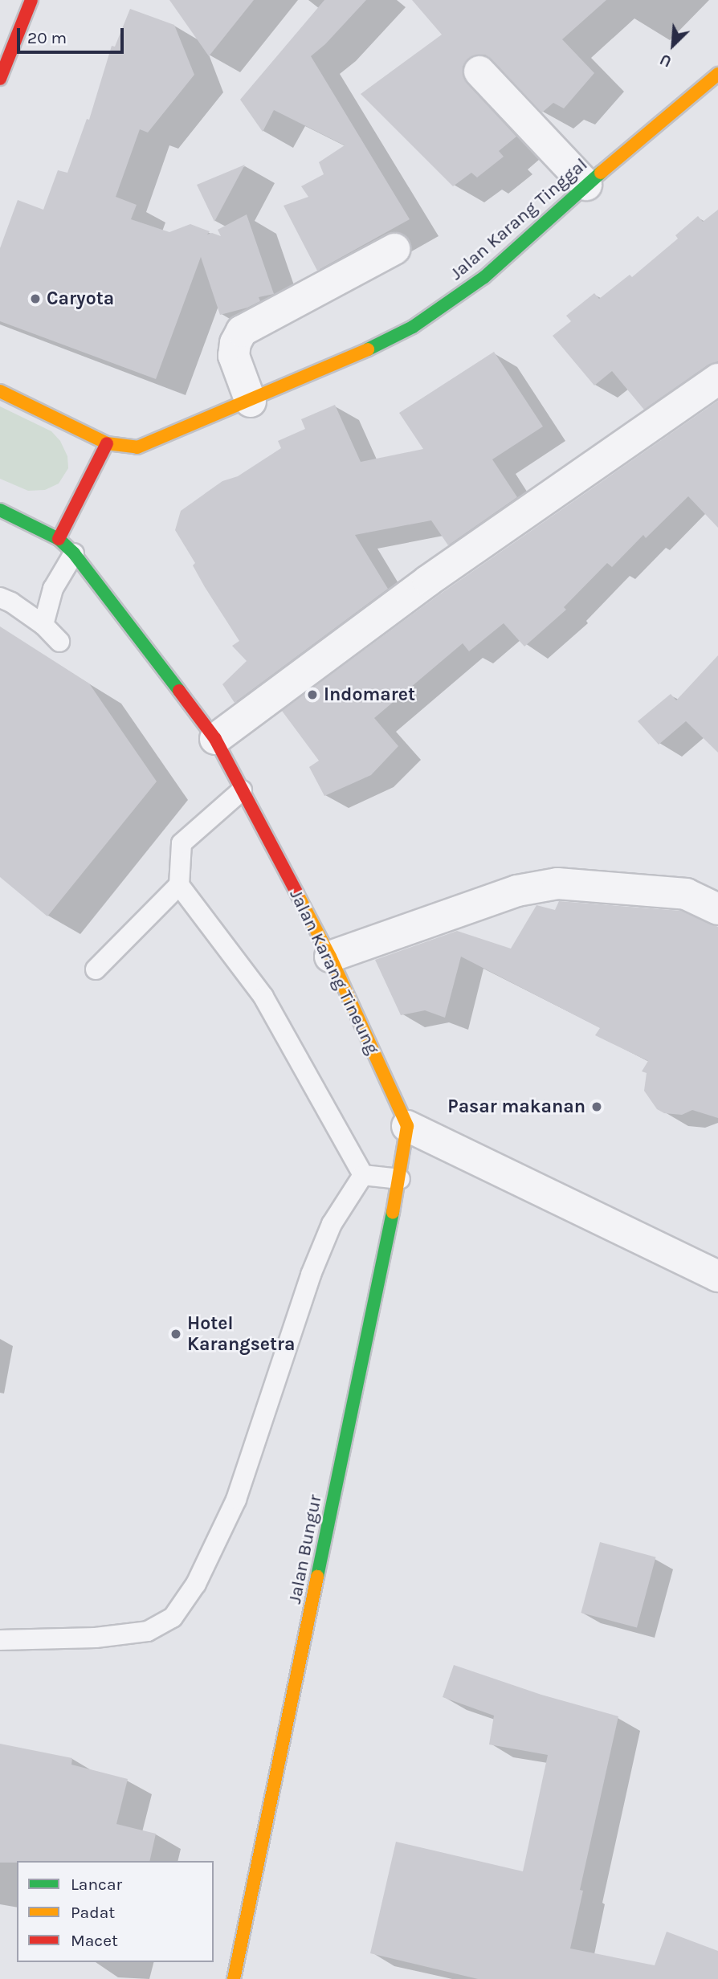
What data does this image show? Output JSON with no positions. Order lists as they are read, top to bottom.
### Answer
{
  "streets": {
    "street": ["Jalan Karang Tinggal", "Jalan Karang Tineung", "Jalan Bungur"]
  },
  "crossings": [
    ["Jalan Karang Tineung", "Jalan Bungur"]
  ],
  "places": [
    "Caryota",
    "Indomaret",
    "Pasar makanan",
    "Hotel Karangsetra"
  ],
  "legend": ["Lancar", "Padat", "Macet"],
  "scale_bar": "20 m",
  "north": "bottom left"
}
